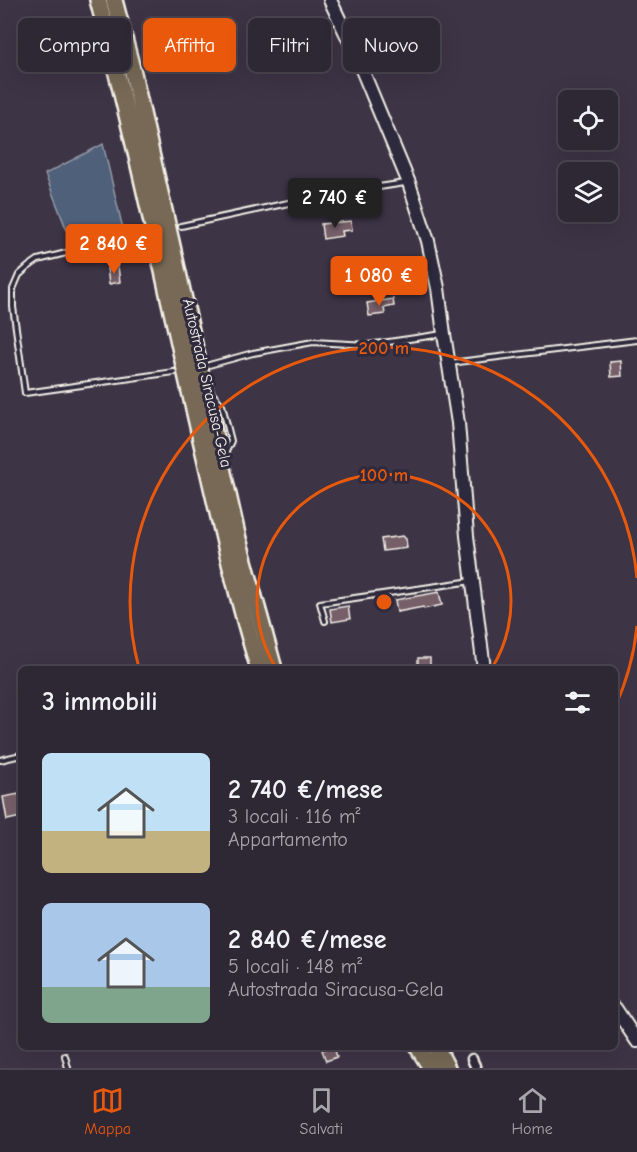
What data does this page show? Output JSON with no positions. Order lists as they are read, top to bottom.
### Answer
{
  "streets": {
    "highway": ["Autostrada Siracusa-Gela"]
  },
  "page": {
    "chip": [
      "Compra",
      "Affitta",
      "Filtri",
      "Nuovo"
    ],
    "price": ["2 740 €", "2 840 €", "1 080 €"],
    "heading": "3 immobili",
    "list": [
      {
        "name": "2 740 €/mese",
        "note": "3 locali · 116 m² · Appartamento"
      },
      {
        "name": "2 840 €/mese",
        "note": "5 locali · 148 m² · Autostrada Siracusa-Gela"
      }
    ],
    "tabs": ["Mappa", "Salvati", "Home"]
  },
  "rings": ["200 m", "100 m"]
}
